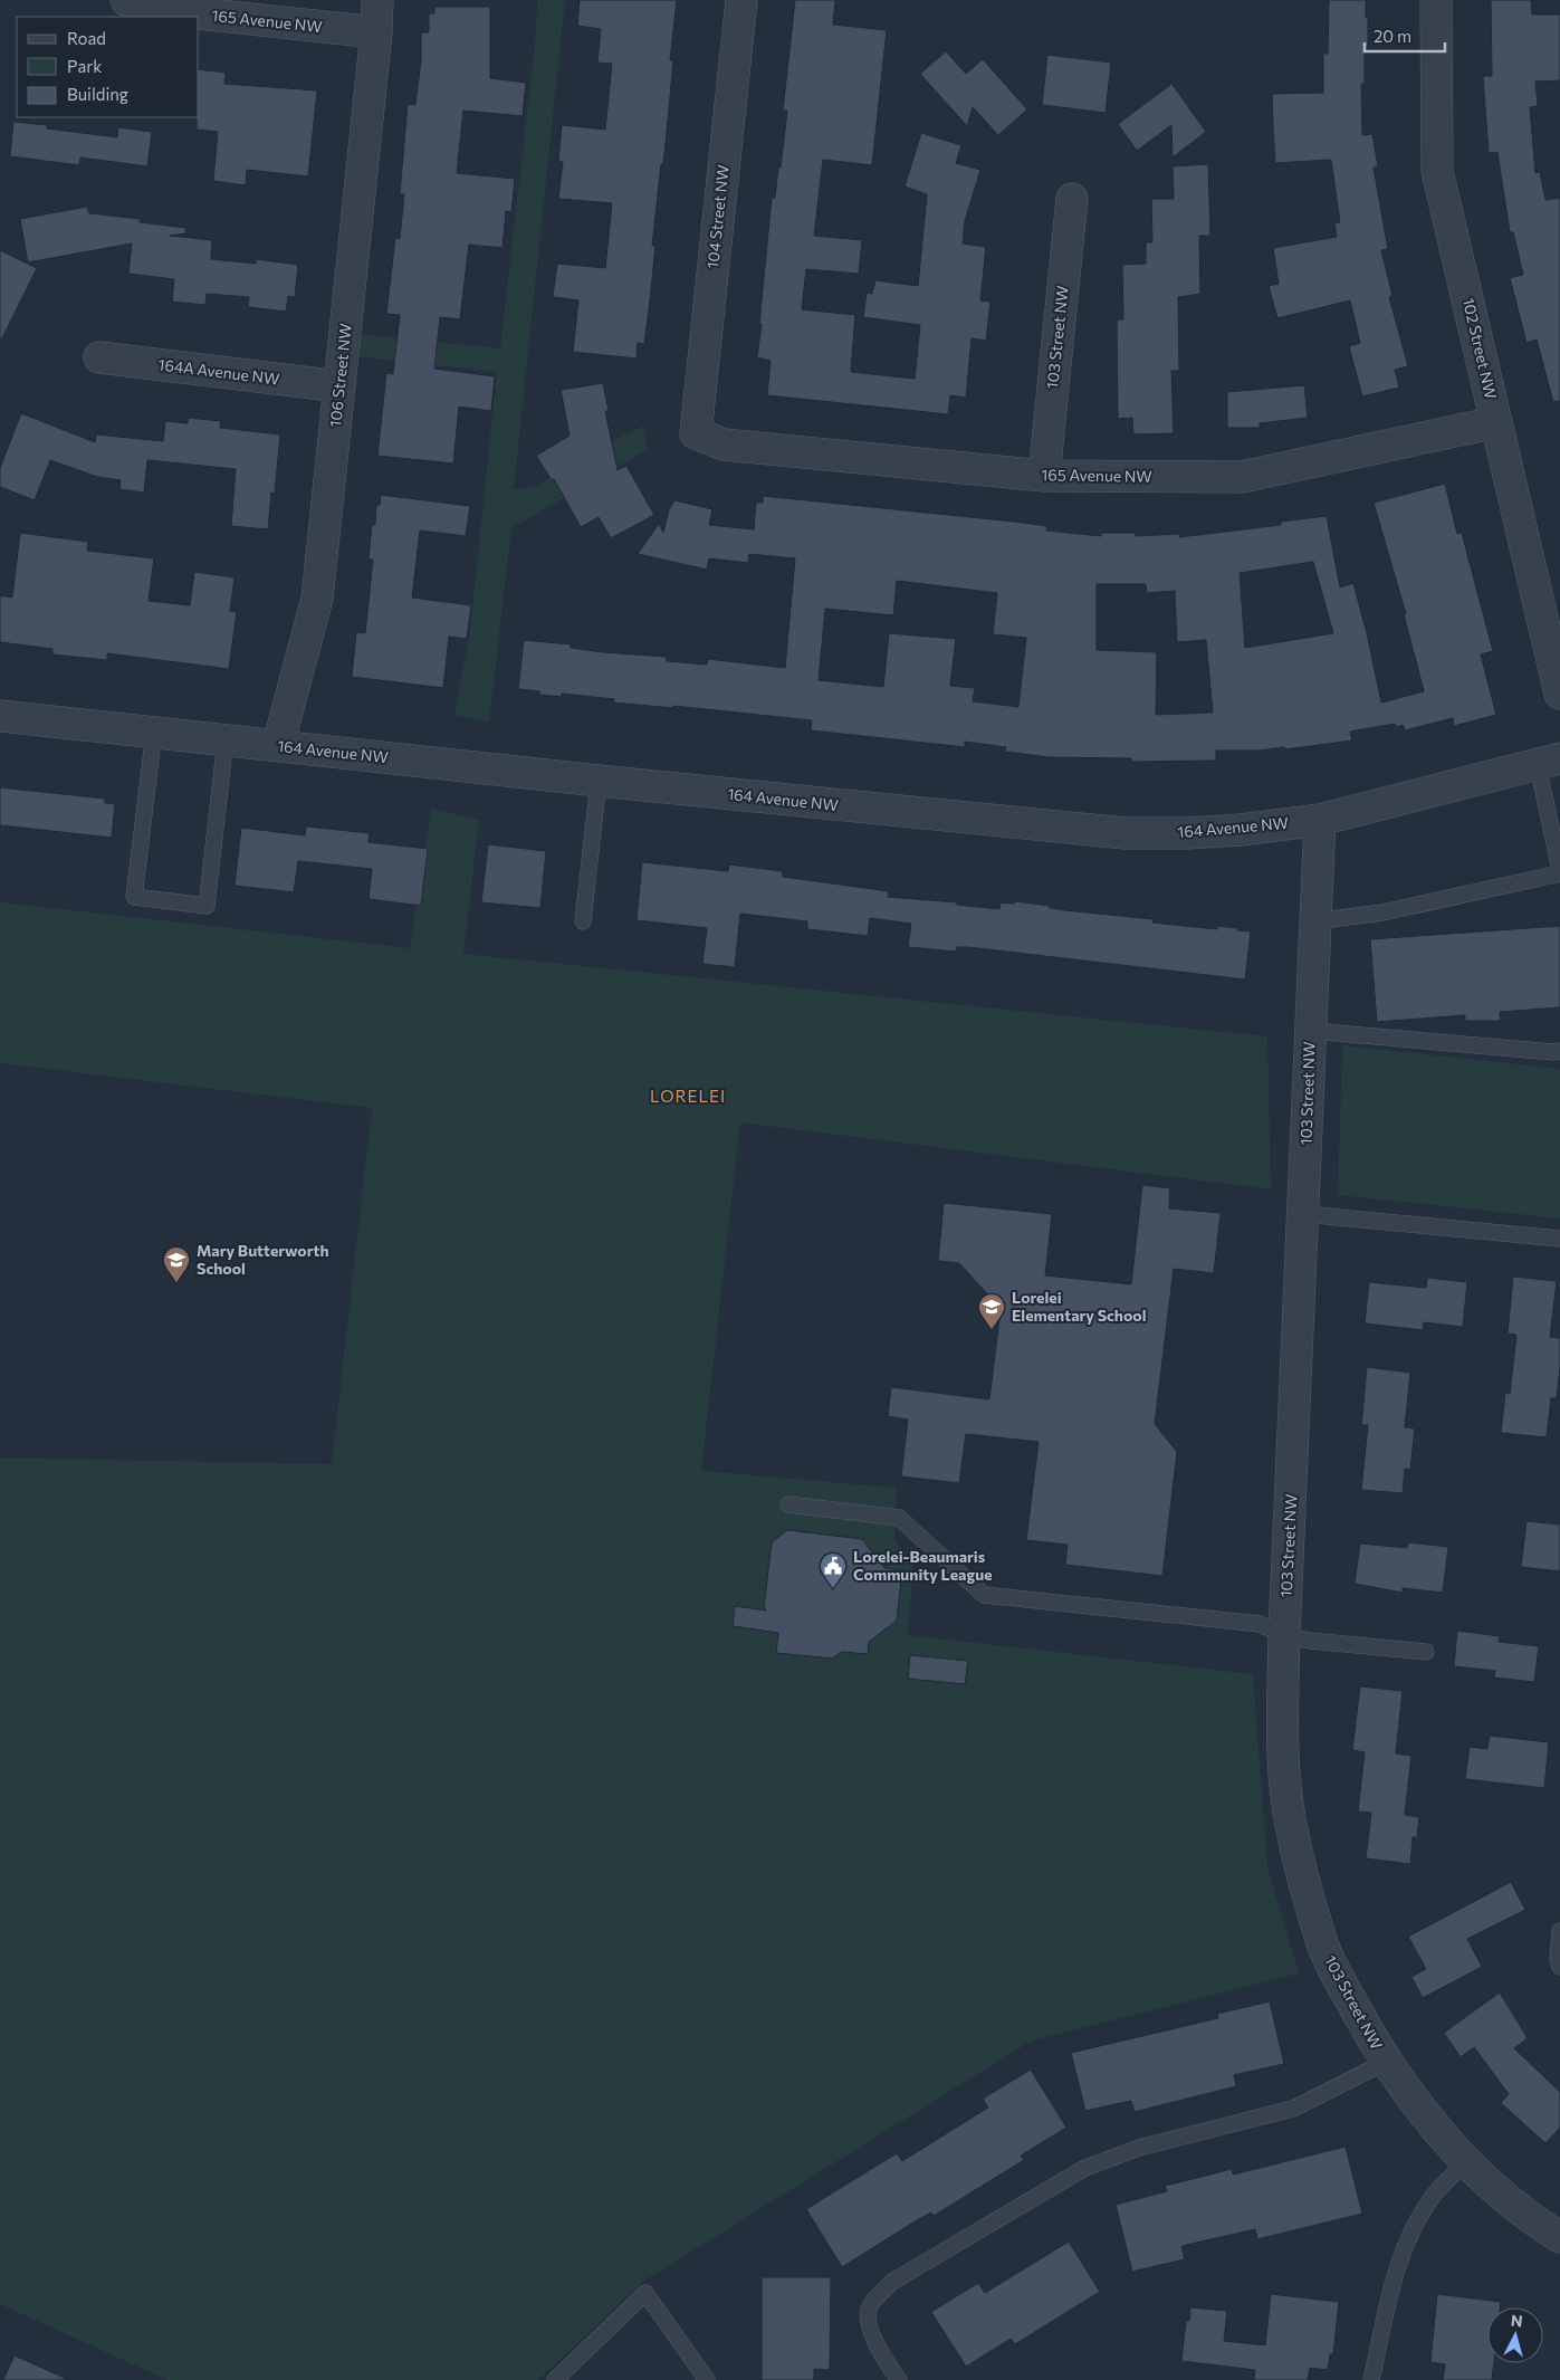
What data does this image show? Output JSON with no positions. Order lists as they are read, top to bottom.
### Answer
{
  "streets": {
    "street": [
      "165 Avenue NW",
      "104 Street NW",
      "103 Street NW",
      "102 Street NW",
      "164A Avenue NW",
      "106 Street NW",
      "164 Avenue NW"
    ]
  },
  "crossings": [
    ["165 Avenue NW", "104 Street NW"],
    ["165 Avenue NW", "103 Street NW"],
    ["165 Avenue NW", "102 Street NW"],
    ["165 Avenue NW", "106 Street NW"],
    ["103 Street NW", "164 Avenue NW"],
    ["164A Avenue NW", "106 Street NW"],
    ["106 Street NW", "164 Avenue NW"]
  ],
  "districts": ["LORELEI"],
  "places": {
    "school or university": ["Mary Butterworth School", "Lorelei Elementary School"],
    "public building": ["Lorelei-Beaumaris Community League"]
  },
  "legend": ["Road", "Park", "Building"],
  "scale_bar": "20 m",
  "north": "top"
}
